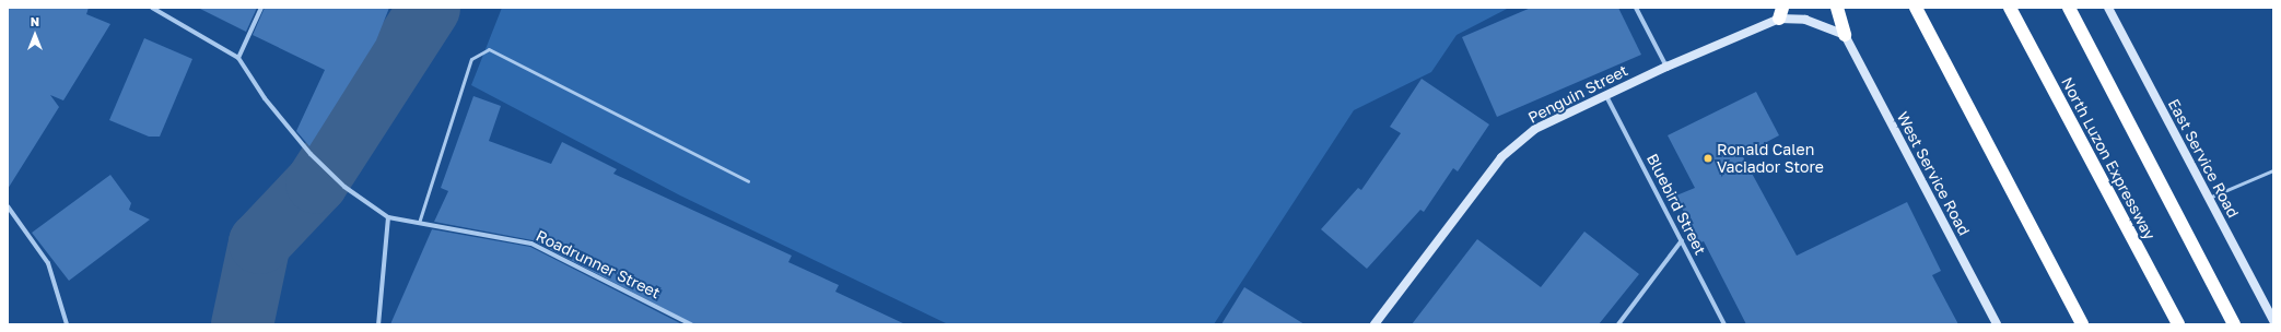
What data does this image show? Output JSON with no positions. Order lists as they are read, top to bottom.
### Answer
{
  "streets": {
    "highway": ["North Luzon Expressway"],
    "street": [
      "Penguin Street",
      "East Service Road",
      "West Service Road",
      "Bluebird Street",
      "Roadrunner Street"
    ]
  },
  "crossings": [
    ["Penguin Street", "West Service Road"],
    ["Penguin Street", "Bluebird Street"]
  ],
  "places": ["Ronald Calen Vaciador Store"],
  "north": "top"
}
